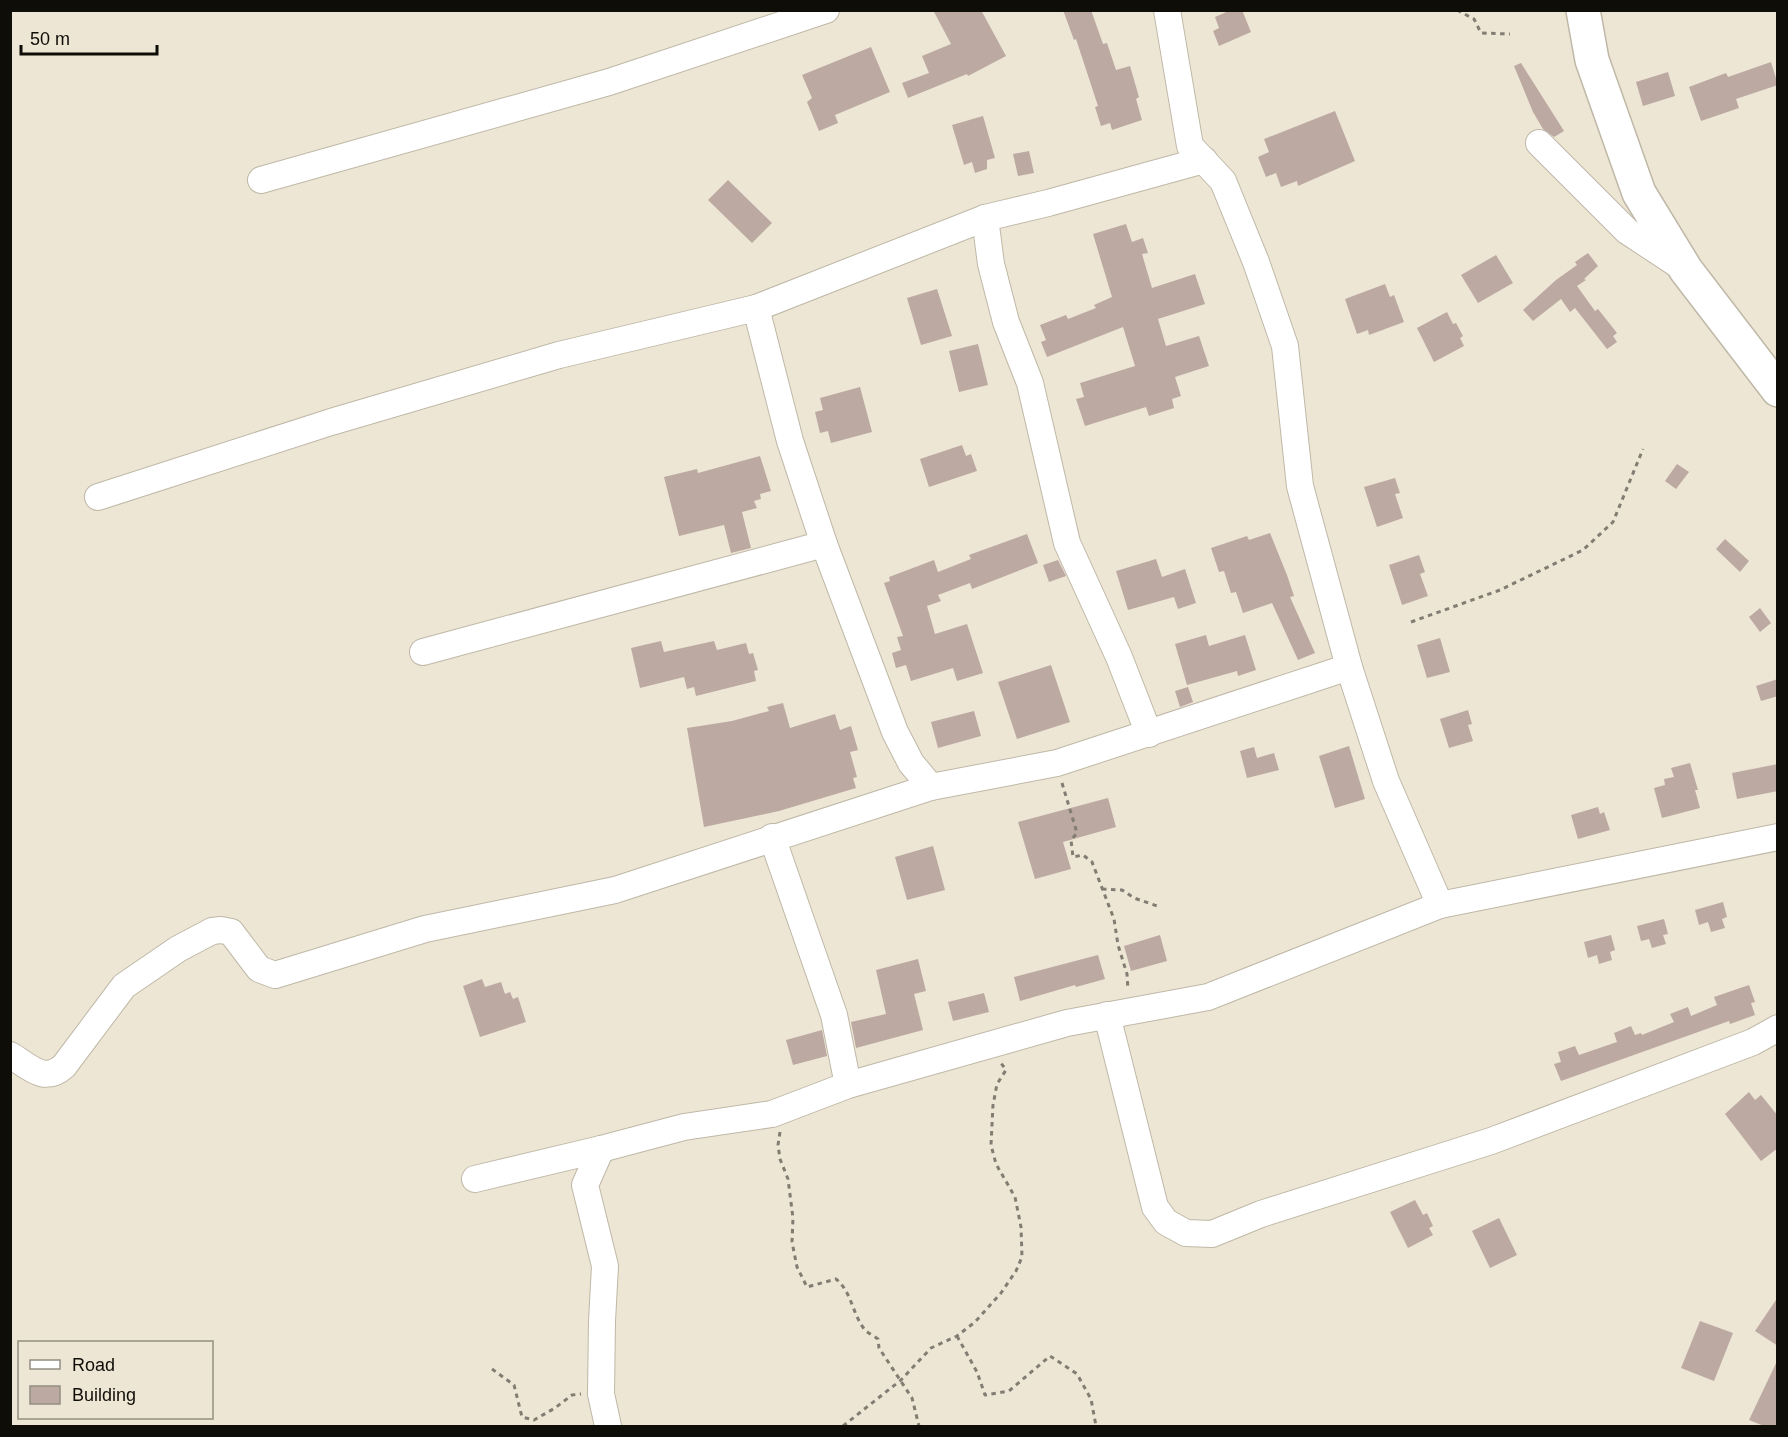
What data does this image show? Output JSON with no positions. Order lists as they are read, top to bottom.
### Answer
{
  "legend": ["Road", "Building"],
  "scale_bar": "50 m"
}
